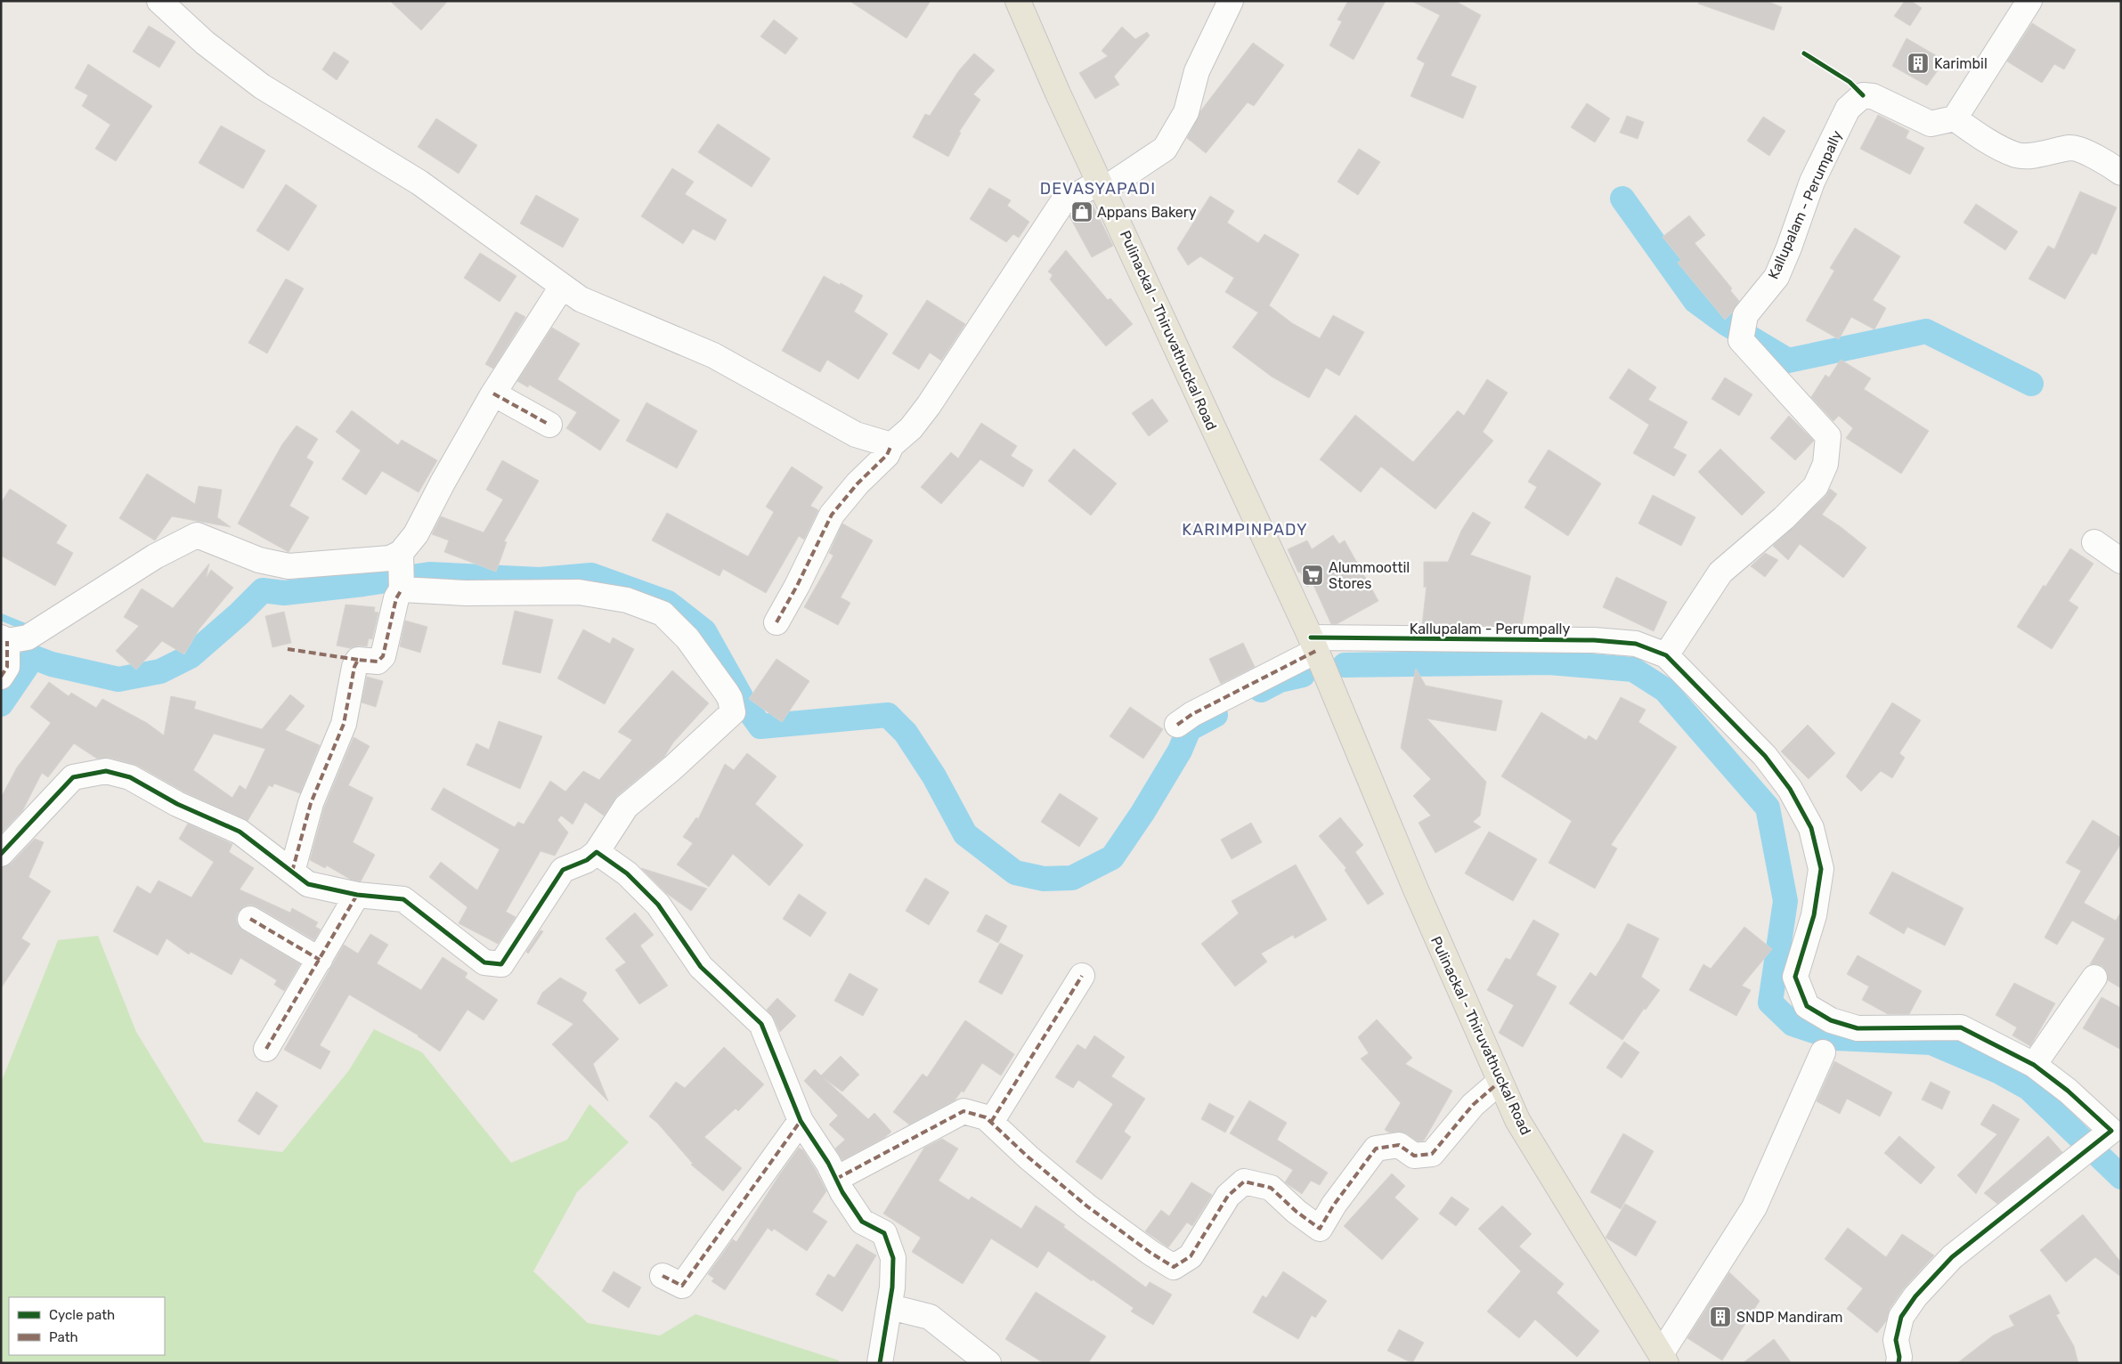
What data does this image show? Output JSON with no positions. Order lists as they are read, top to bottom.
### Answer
{
  "streets": {
    "main road": ["Pulinackal - Thiruvathuckal Road"],
    "street": ["Kallupalam - Perumpally"]
  },
  "crossings": [
    ["Kallupalam - Perumpally", "Pulinackal - Thiruvathuckal Road"]
  ],
  "districts": ["DEVASYAPADI", "KARIMPINPADY"],
  "places": {
    "building": ["Karimbil", "SNDP Mandiram"],
    "shop": ["Appans Bakery"],
    "supermarket": ["Alummoottil Stores"]
  },
  "legend": ["Cycle path", "Path"]
}
